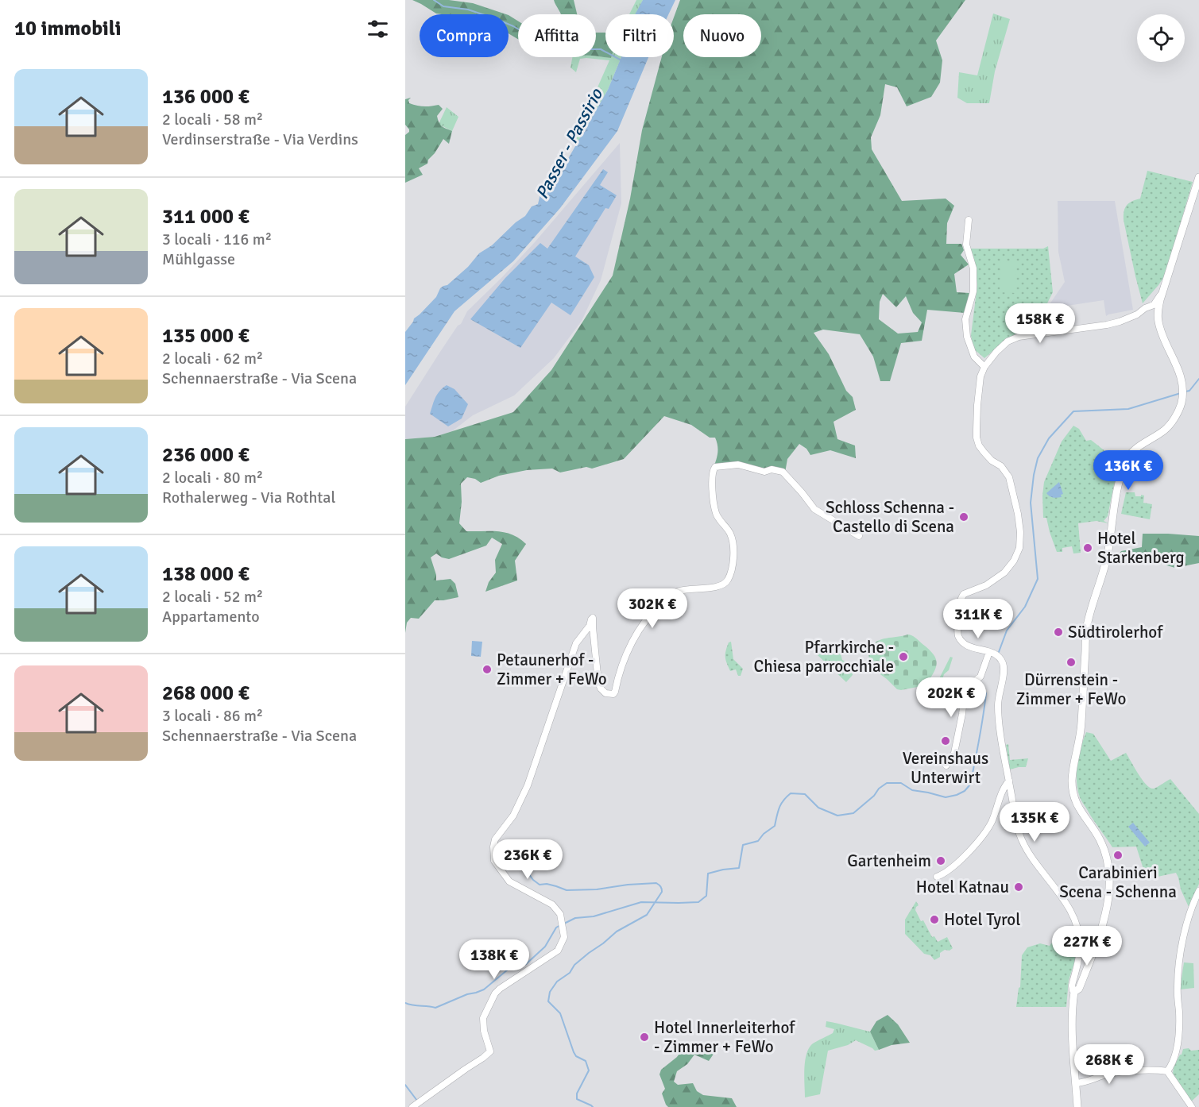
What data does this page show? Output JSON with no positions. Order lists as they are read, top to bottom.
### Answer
{
  "water": ["Passer - Passirio"],
  "places": [
    "Schloss Schenna - Castello di Scena",
    "Hotel Starkenberg",
    "Südtirolerhof",
    "Pfarrkirche - Chiesa parrocchiale",
    "Dürrenstein - Zimmer + FeWo",
    "Petaunerhof - Zimmer + FeWo",
    "Vereinshaus Unterwirt",
    "Carabinieri Scena - Schenna",
    "Gartenheim",
    "Hotel Katnau",
    "Hotel Tyrol",
    "Hotel Innerleiterhof - Zimmer + FeWo"
  ],
  "page": {
    "heading": "10 immobili",
    "chip": [
      "Compra",
      "Affitta",
      "Filtri",
      "Nuovo"
    ],
    "list": [
      {
        "name": "136 000 €",
        "note": "2 locali · 58 m² · Verdinserstraße - Via Verdins"
      },
      {
        "name": "311 000 €",
        "note": "3 locali · 116 m² · Mühlgasse"
      },
      {
        "name": "135 000 €",
        "note": "2 locali · 62 m² · Schennaerstraße - Via Scena"
      },
      {
        "name": "236 000 €",
        "note": "2 locali · 80 m² · Rothalerweg - Via Rothtal"
      },
      {
        "name": "138 000 €",
        "note": "2 locali · 52 m² · Appartamento"
      },
      {
        "name": "268 000 €",
        "note": "3 locali · 86 m² · Schennaerstraße - Via Scena"
      }
    ],
    "price": [
      "158K €",
      "136K €",
      "302K €",
      "311K €",
      "202K €",
      "135K €",
      "236K €",
      "227K €",
      "138K €",
      "268K €"
    ]
  }
}
